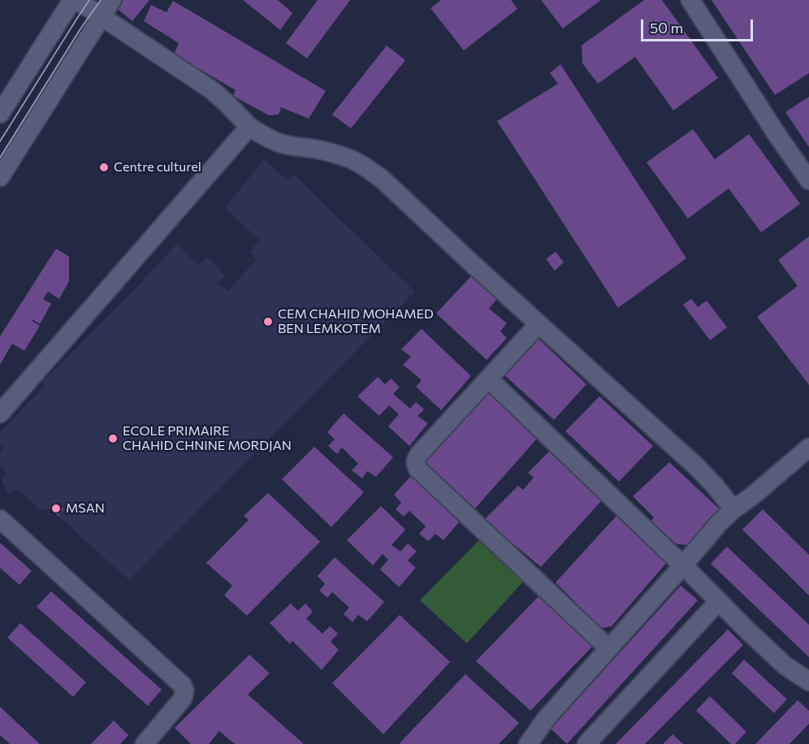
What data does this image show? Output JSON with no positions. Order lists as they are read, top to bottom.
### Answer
{
  "places": [
    "Centre culturel",
    "CEM CHAHID MOHAMED BEN LEMKOTEM",
    "ECOLE PRIMAIRE CHAHID CHNINE MORDJAN",
    "MSAN"
  ],
  "scale_bar": "50 m"
}
